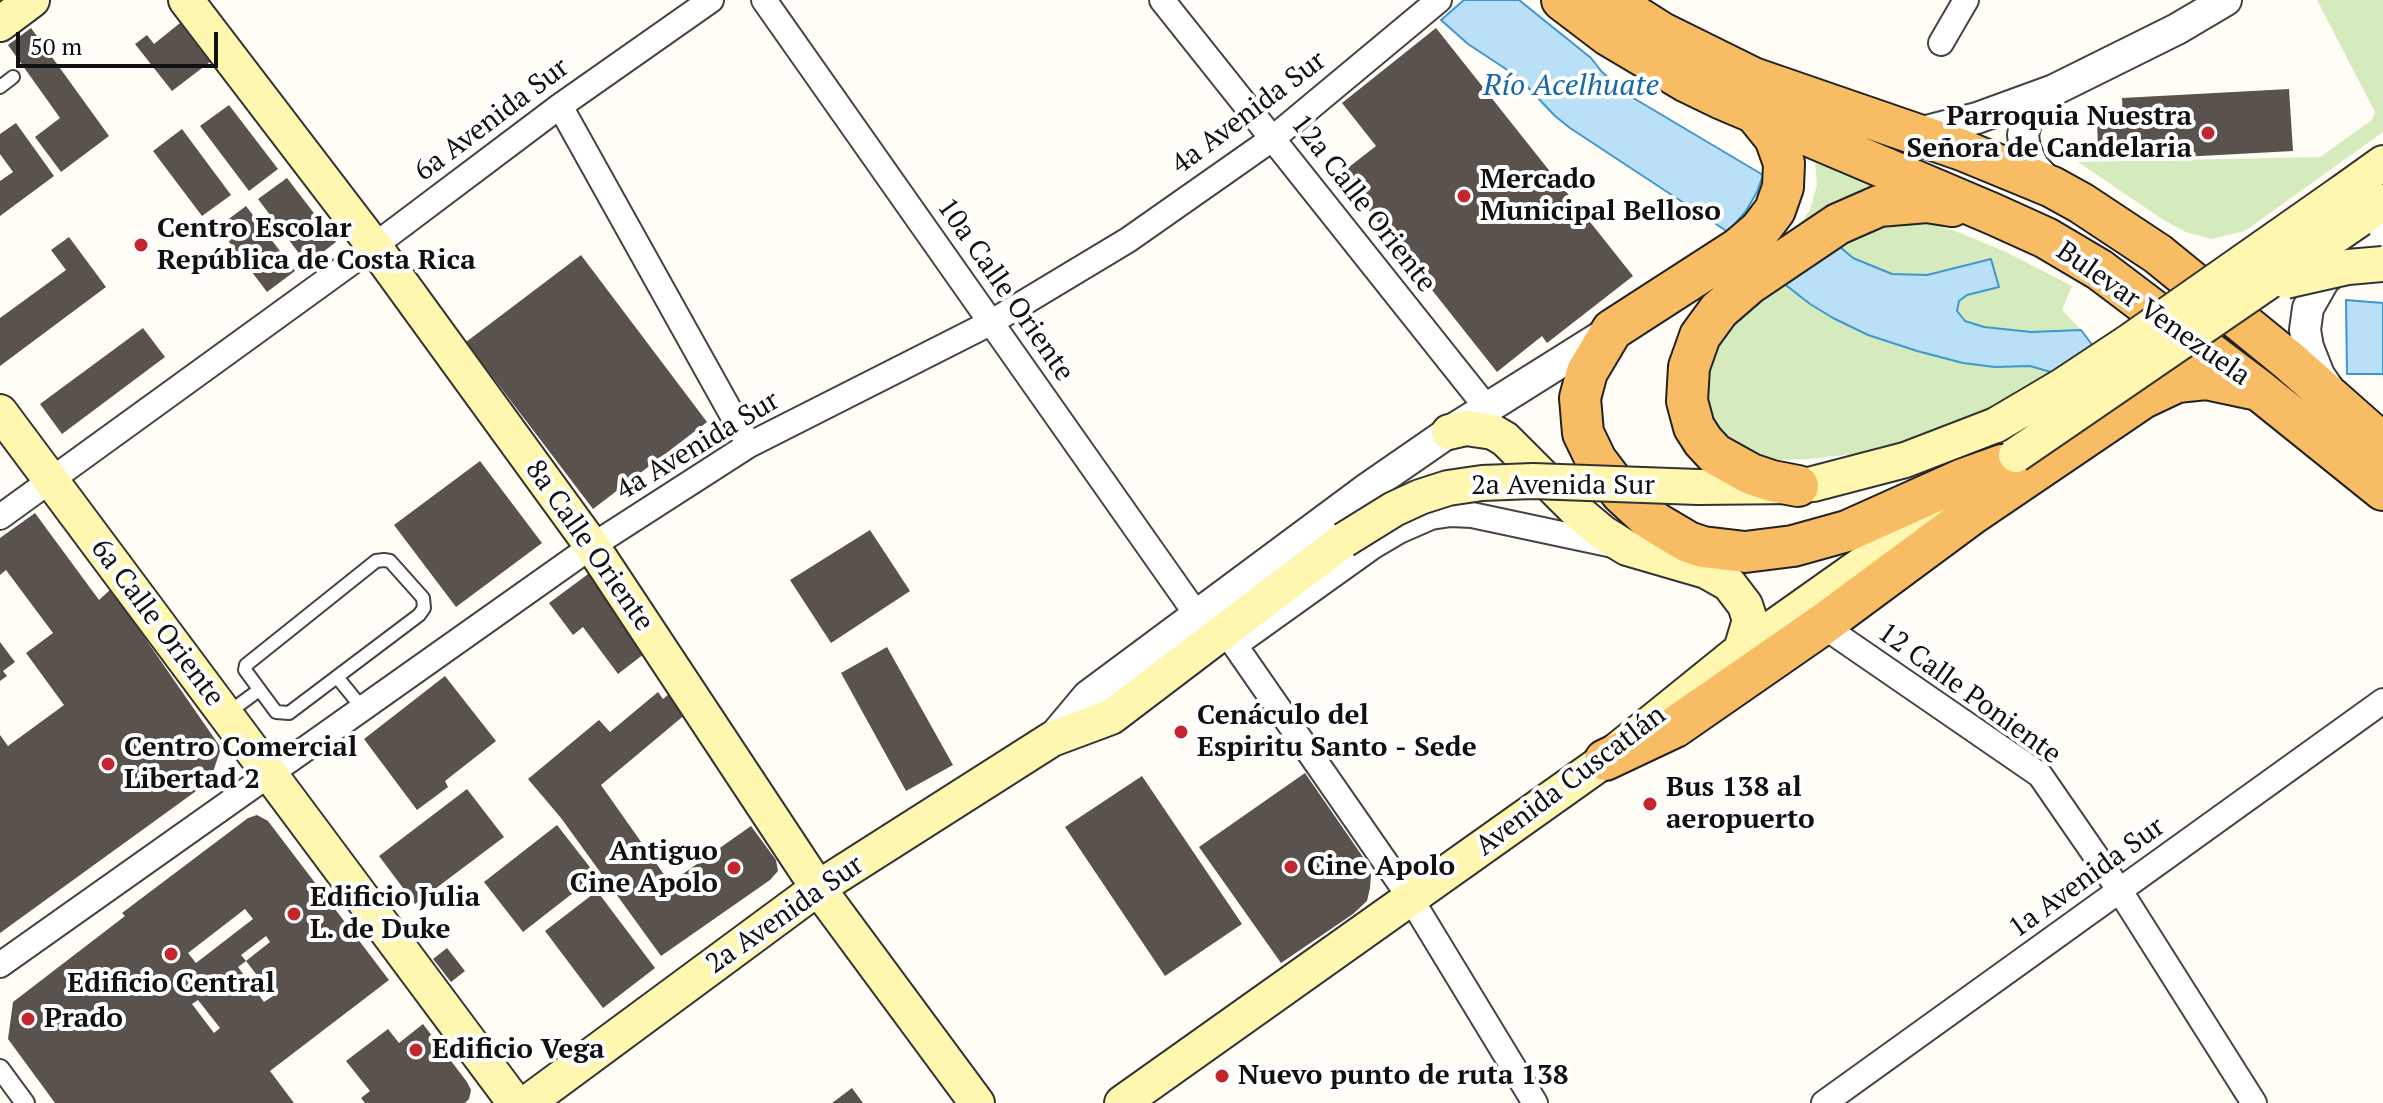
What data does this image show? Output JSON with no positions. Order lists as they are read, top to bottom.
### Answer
{
  "streets": {
    "highway": ["Bulevar Venezuela"],
    "main road": [
      "2a Avenida Sur",
      "8a Calle Oriente",
      "6a Calle Oriente",
      "Avenida Cuscatlán"
    ],
    "street": [
      "4a Avenida Sur",
      "6a Avenida Sur",
      "12a Calle Oriente",
      "10a Calle Oriente",
      "12 Calle Poniente",
      "1a Avenida Sur"
    ]
  },
  "crossings": [
    ["4a Avenida Sur", "12a Calle Oriente"],
    ["4a Avenida Sur", "10a Calle Oriente"],
    ["4a Avenida Sur", "8a Calle Oriente"],
    ["4a Avenida Sur", "6a Calle Oriente"],
    ["6a Avenida Sur", "8a Calle Oriente"],
    ["6a Avenida Sur", "6a Calle Oriente"],
    ["12a Calle Oriente", "2a Avenida Sur"],
    ["10a Calle Oriente", "2a Avenida Sur"],
    ["10a Calle Oriente", "Avenida Cuscatlán"],
    ["2a Avenida Sur", "8a Calle Oriente"],
    ["2a Avenida Sur", "Avenida Cuscatlán"],
    ["12 Calle Poniente", "1a Avenida Sur"]
  ],
  "water": ["Río Acelhuate"],
  "places": [
    "Parroquia Nuestra Señora de Candelaria",
    "Mercado Municipal Belloso",
    "Centro Escolar República de Costa Rica",
    "Cenáculo del Espiritu Santo - Sede",
    "Centro Comercial Libertad 2",
    "Bus 138 al aeropuerto",
    "Cine Apolo",
    "Antiguo Cine Apolo",
    "Edificio Julia L. de Duke",
    "Edificio Central",
    "Prado",
    "Edificio Vega",
    "Nuevo punto de ruta 138"
  ],
  "scale_bar": "50 m"
}
